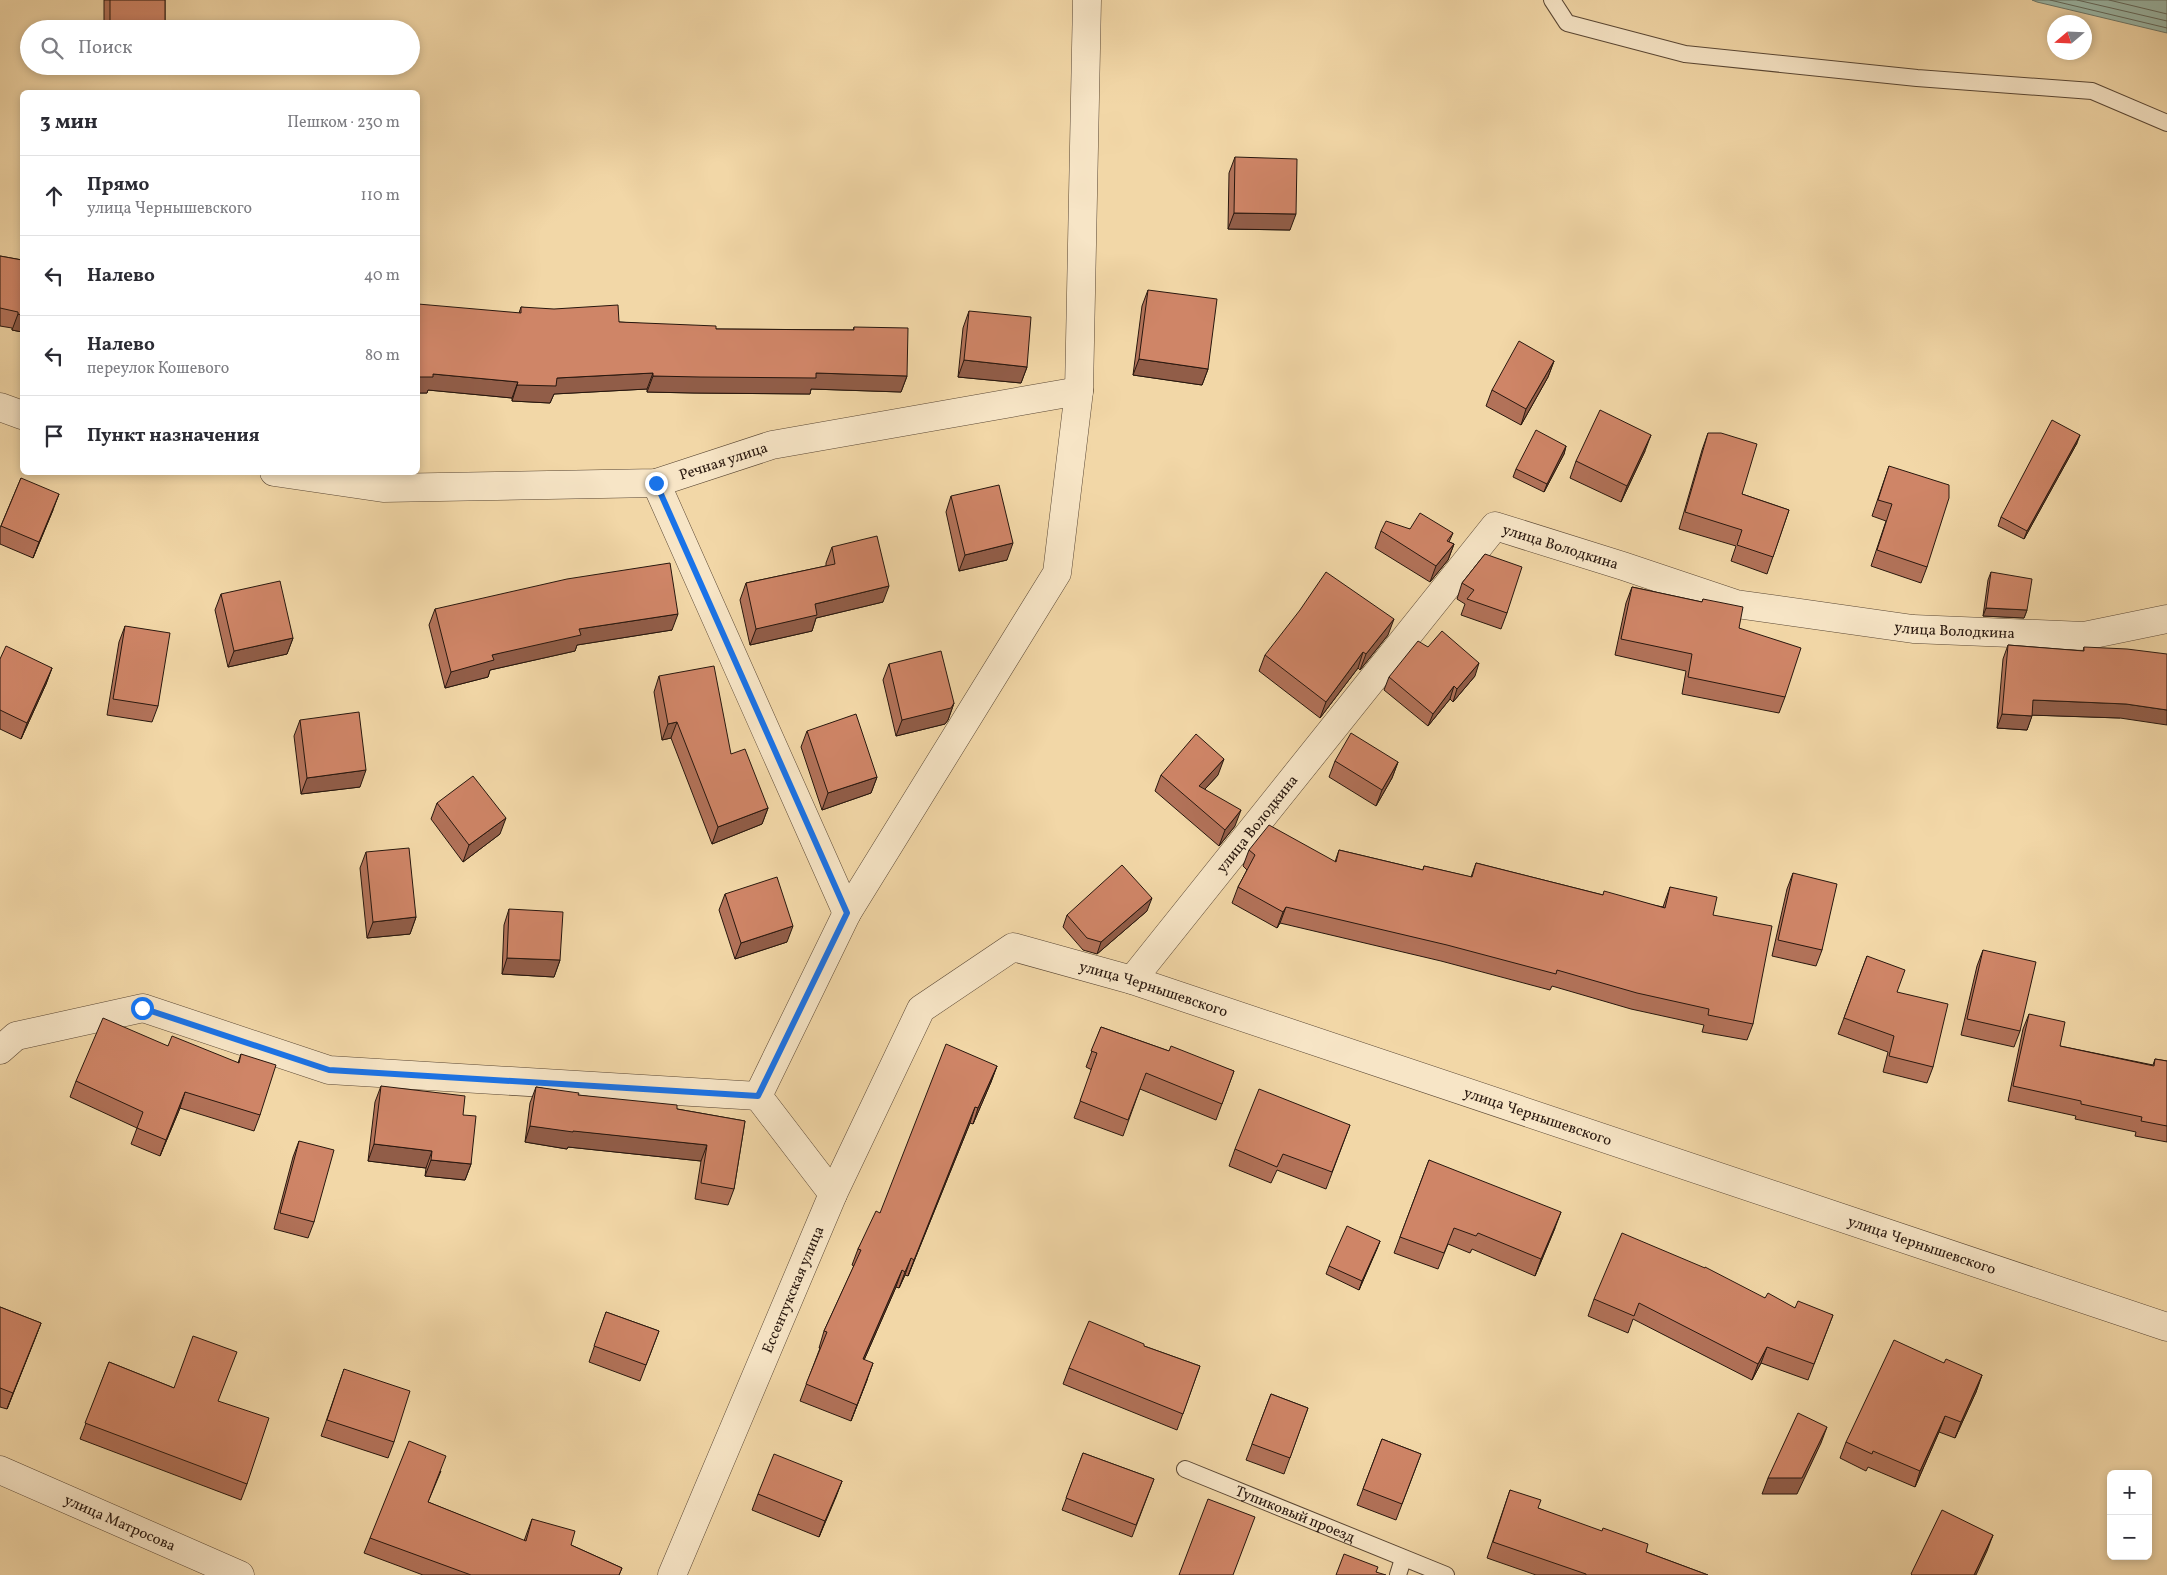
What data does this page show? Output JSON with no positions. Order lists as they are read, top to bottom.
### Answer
{
  "streets": {
    "street": [
      "Речная улица",
      "улица Володкина",
      "улица Чернышевского",
      "Ессентукская улица",
      "улица Матросова"
    ],
    "lane": ["Тупиковый проезд"]
  },
  "crossings": [
    ["улица Володкина", "улица Чернышевского"],
    ["улица Чернышевского", "Ессентукская улица"]
  ],
  "north": "left",
  "page": {
    "search": "Поиск",
    "heading": ["3 мин", "Пешком · 230 m"],
    "list": [
      ["Прямо", "улица Чернышевского", "110 m"],
      ["Налево", "40 m"],
      ["Налево", "переулок Кошевого", "80 m"],
      "Пункт назначения"
    ],
    "map_buttons": ["+", "−"]
  }
}
